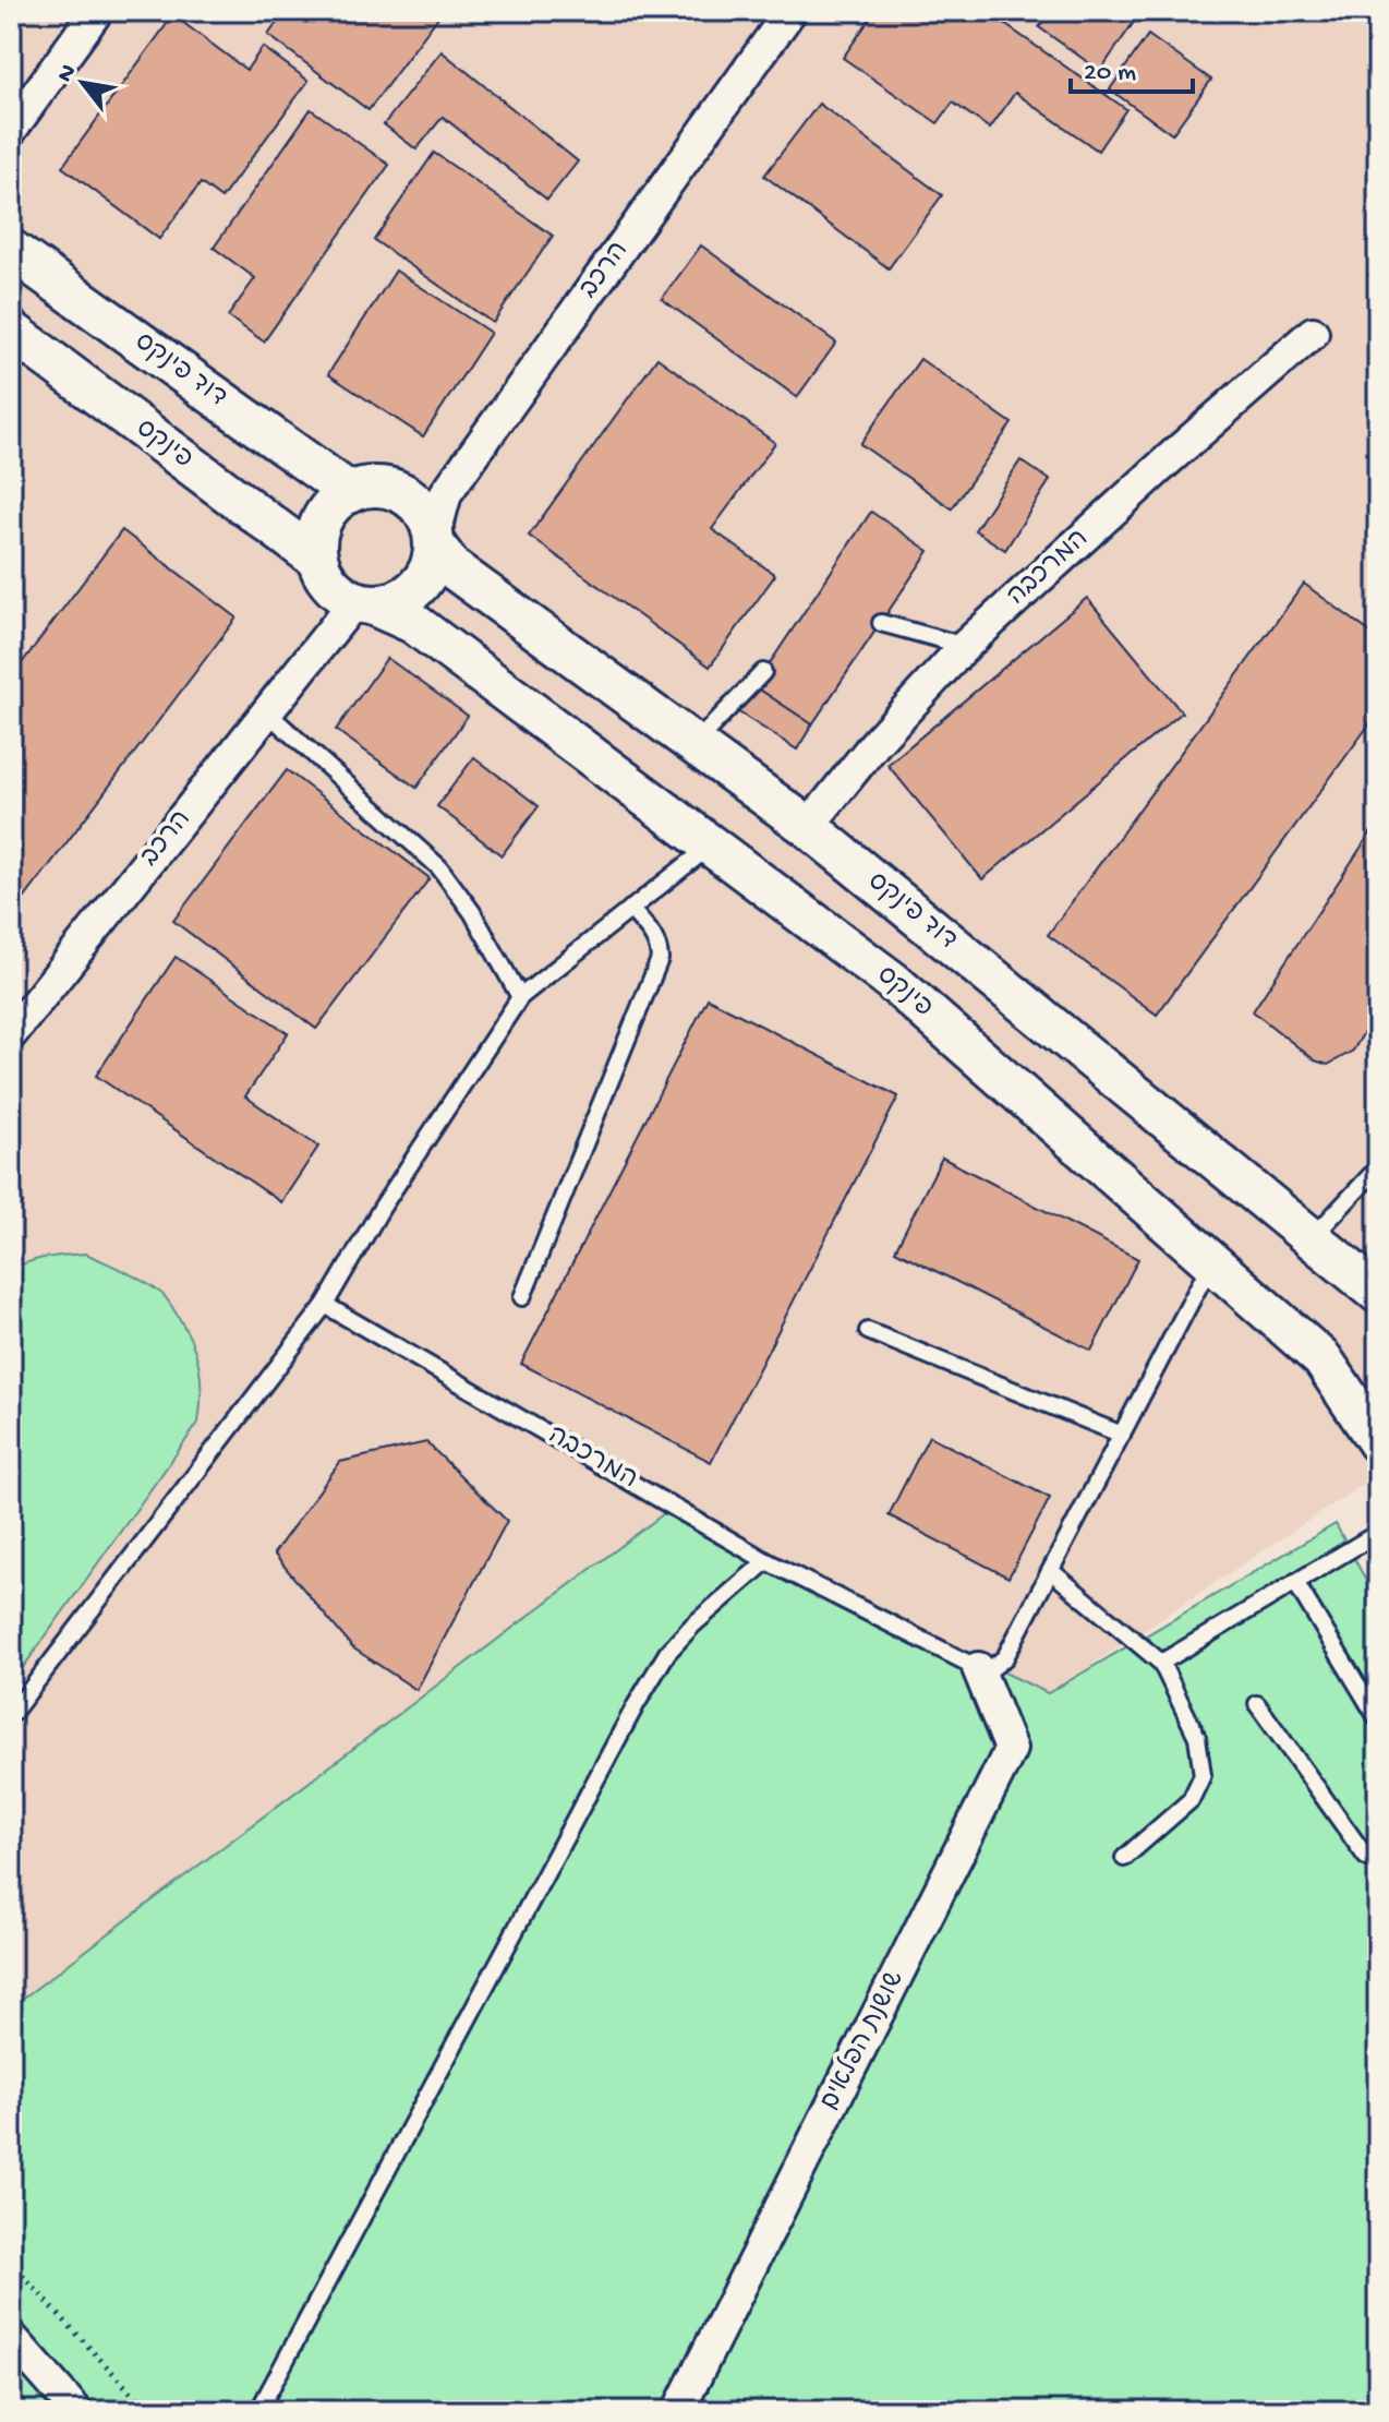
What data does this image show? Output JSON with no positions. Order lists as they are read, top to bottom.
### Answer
{
  "streets": {
    "street": [
      "הרכב",
      "דוד פינקס",
      "פינקס",
      "המרכבה",
      "שושנת הפלאים"
    ]
  },
  "crossings": [
    ["הרכב", "דוד פינקס"],
    ["הרכב", "פינקס"],
    ["דוד פינקס", "פינקס"],
    ["דוד פינקס", "המרכבה"],
    ["המרכבה", "שושנת הפלאים"]
  ],
  "scale_bar": "20 m",
  "north": "top left"
}
